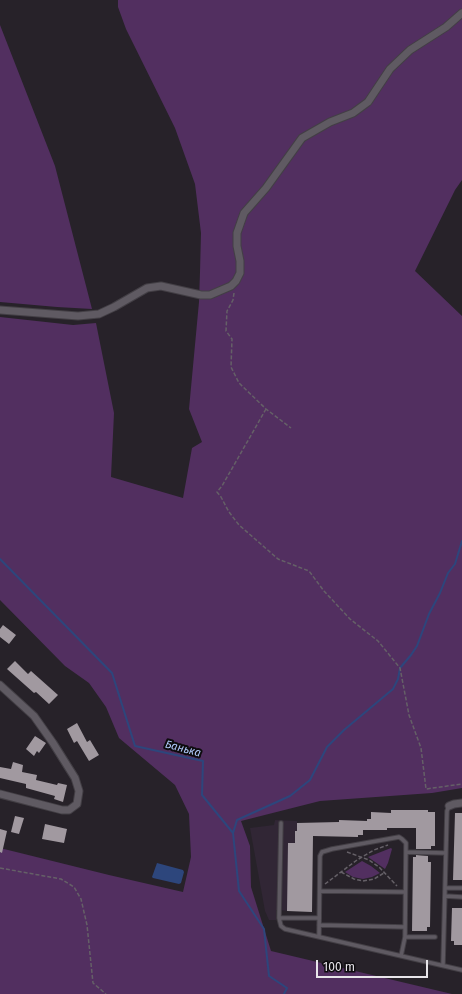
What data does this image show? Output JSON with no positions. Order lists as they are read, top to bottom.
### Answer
{
  "water": ["Банька"],
  "scale_bar": "100 m"
}
